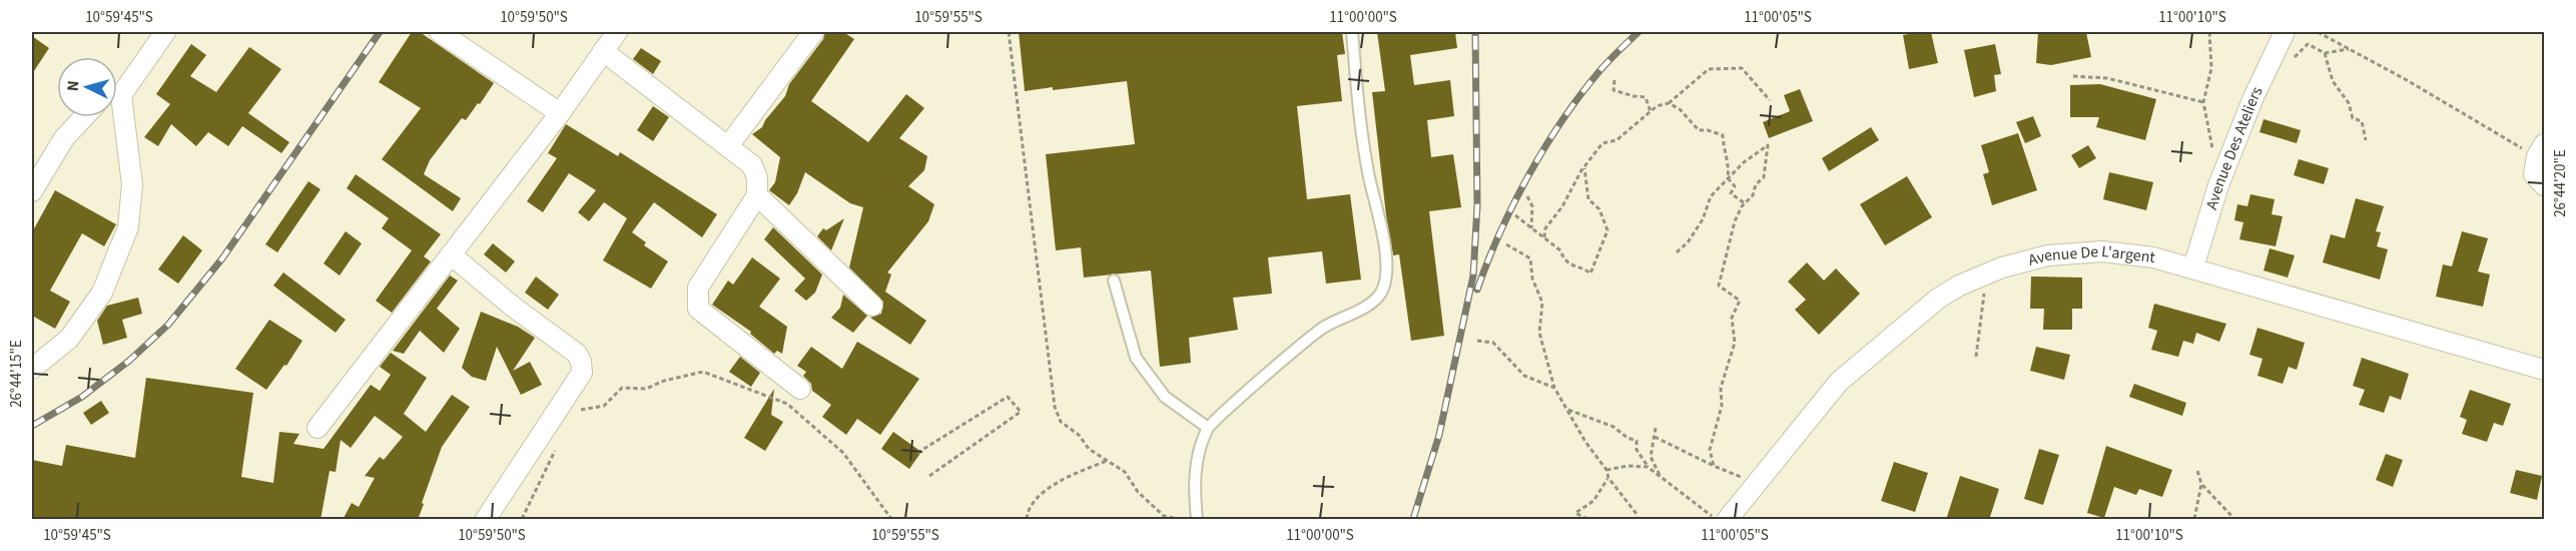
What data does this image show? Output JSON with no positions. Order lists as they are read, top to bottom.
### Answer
{
  "streets": {
    "street": ["Avenue Des Ateliers", "Avenue De L'argent"]
  },
  "crossings": [
    ["Avenue Des Ateliers", "Avenue De L'argent"]
  ],
  "north": "left",
  "coordinates": [
    "10°59'45\"S",
    "10°59'50\"S",
    "10°59'55\"S",
    "11°00'00\"S",
    "11°00'05\"S",
    "11°00'10\"S",
    "26°44'20\"E",
    "26°44'15\"E"
  ]
}
